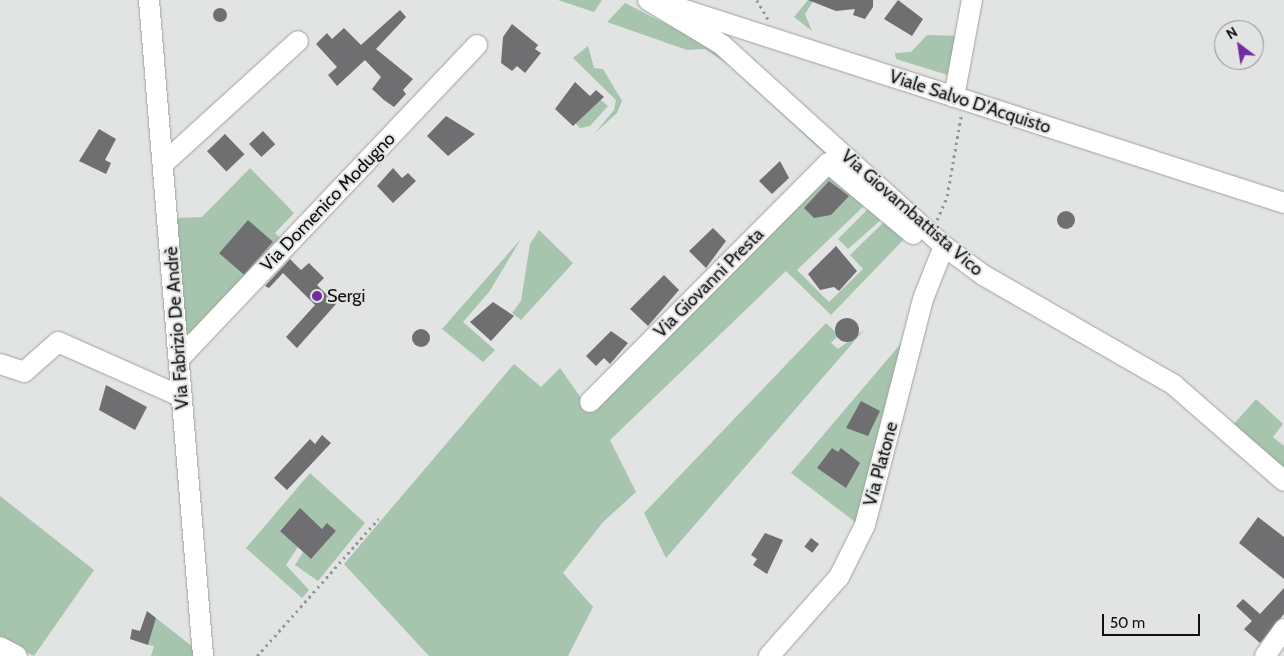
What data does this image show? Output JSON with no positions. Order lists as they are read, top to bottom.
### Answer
{
  "streets": {
    "street": [
      "Viale Salvo D'Acquisto",
      "Via Domenico Modugno",
      "Via Giovambattista Vico",
      "Via Giovanni Presta",
      "Via Fabrizio De Andrè",
      "Via Platone"
    ]
  },
  "crossings": [
    ["Via Domenico Modugno", "Via Fabrizio De Andrè"],
    ["Via Giovambattista Vico", "Via Giovanni Presta"],
    ["Via Giovambattista Vico", "Via Platone"],
    ["Via Giovanni Presta", "Via Platone"]
  ],
  "places": ["Sergi"],
  "scale_bar": "50 m",
  "north": "top left"
}
